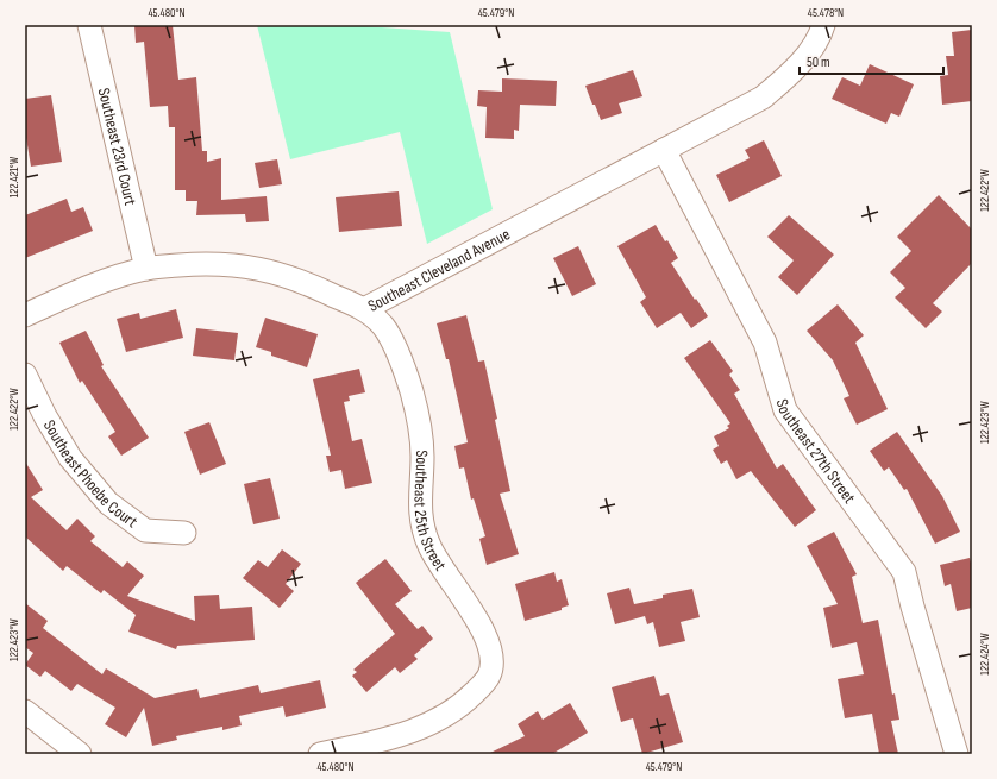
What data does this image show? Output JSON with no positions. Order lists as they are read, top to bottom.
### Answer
{
  "streets": {
    "street": [
      "Southeast 23rd Court",
      "Southeast Cleveland Avenue",
      "Southeast 27th Street",
      "Southeast Phoebe Court",
      "Southeast 25th Street"
    ]
  },
  "crossings": [
    ["Southeast 23rd Court", "Southeast Cleveland Avenue"],
    ["Southeast Cleveland Avenue", "Southeast 27th Street"],
    ["Southeast Cleveland Avenue", "Southeast 25th Street"]
  ],
  "scale_bar": "50 m",
  "coordinates": [
    "45.480°N",
    "45.479°N",
    "45.478°N",
    "122.421°W",
    "122.422°W",
    "122.423°W",
    "122.424°W"
  ]
}
